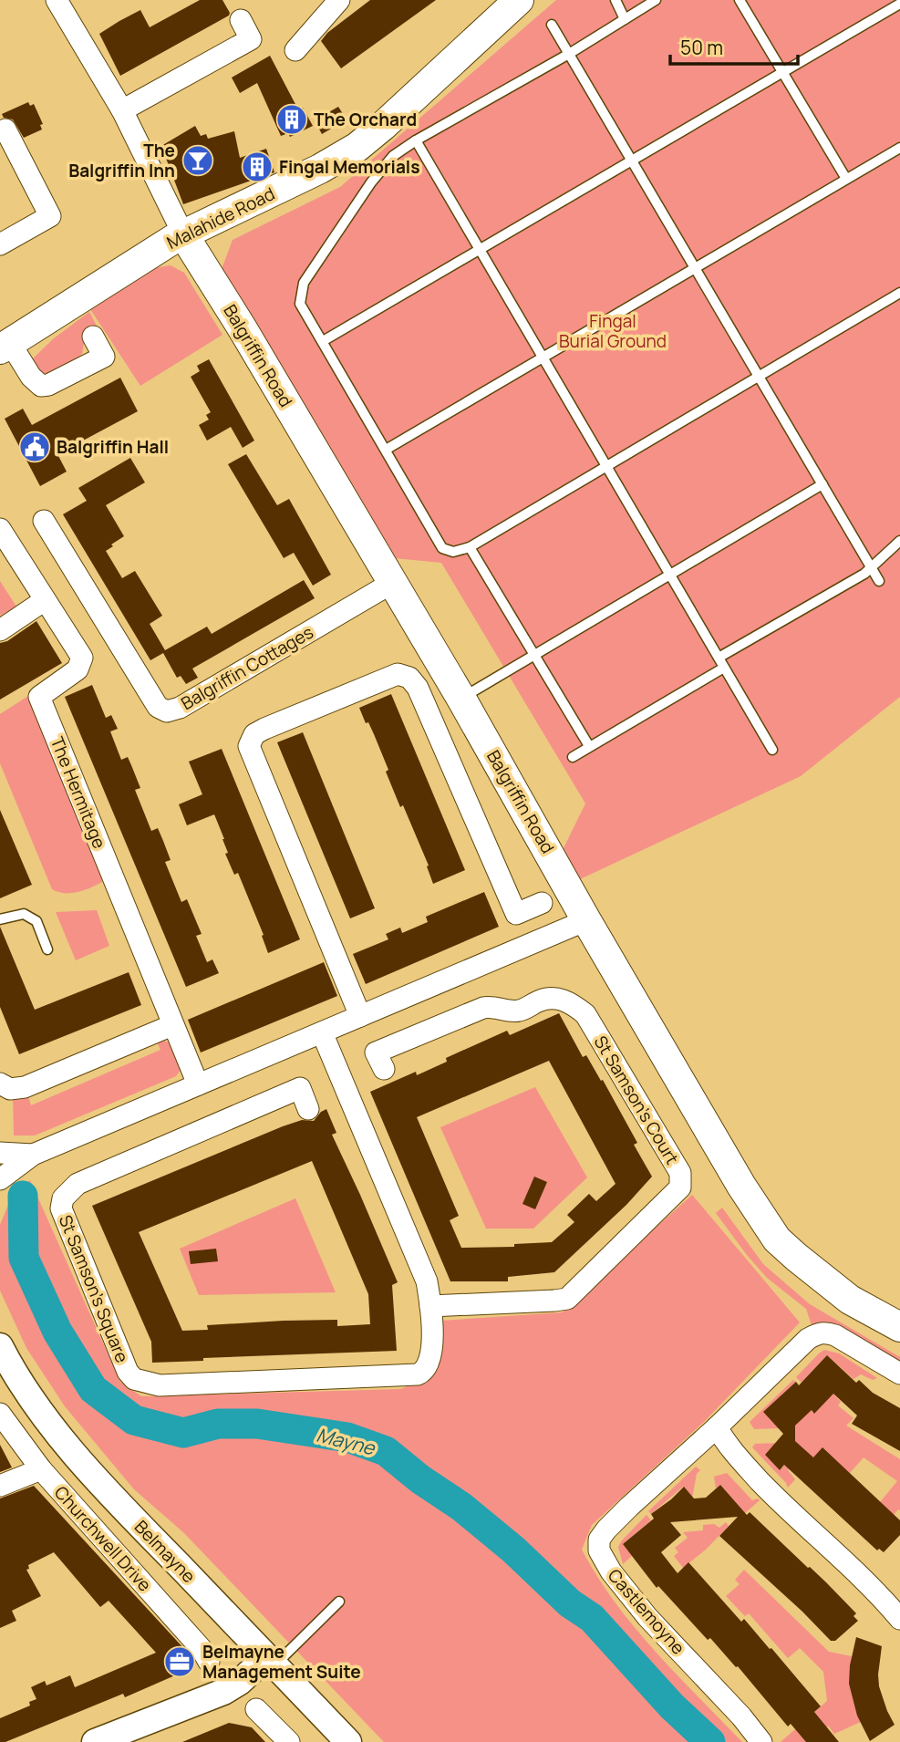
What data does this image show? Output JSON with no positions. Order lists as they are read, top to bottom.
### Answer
{
  "streets": {
    "main road": ["Malahide Road", "Balgriffin Road"],
    "street": [
      "Balgriffin Cottages",
      "The Hermitage",
      "St Samson's Court",
      "St Samson's Square",
      "Churchwell Drive",
      "Belmayne",
      "Castlemoyne"
    ]
  },
  "crossings": [
    ["Malahide Road", "Balgriffin Road"],
    ["Balgriffin Road", "Balgriffin Cottages"],
    ["St Samson's Court", "St Samson's Square"]
  ],
  "water": ["Mayne"],
  "parks": ["Fingal Burial Ground"],
  "places": {
    "building": ["The Orchard", "Fingal Memorials"],
    "bar": ["The Balgriffin Inn"],
    "public building": ["Balgriffin Hall"],
    "office": ["Belmayne Management Suite"]
  },
  "scale_bar": "50 m"
}
